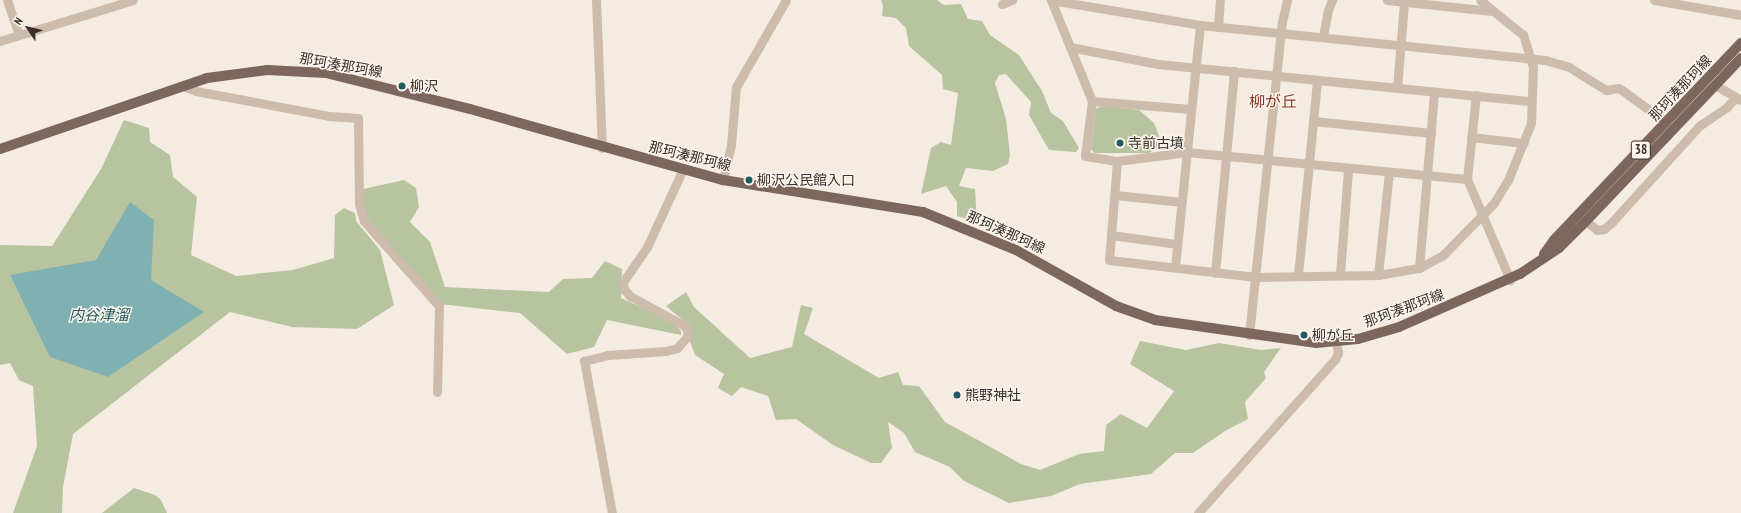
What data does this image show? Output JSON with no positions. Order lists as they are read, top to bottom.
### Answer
{
  "streets": {
    "main road": ["那珂湊那珂線", "38"]
  },
  "districts": ["柳が丘"],
  "water": ["内谷津溜"],
  "places": [
    "柳沢",
    "寺前古墳",
    "柳沢公民館入口",
    "柳が丘",
    "熊野神社"
  ],
  "north": "top left"
}
